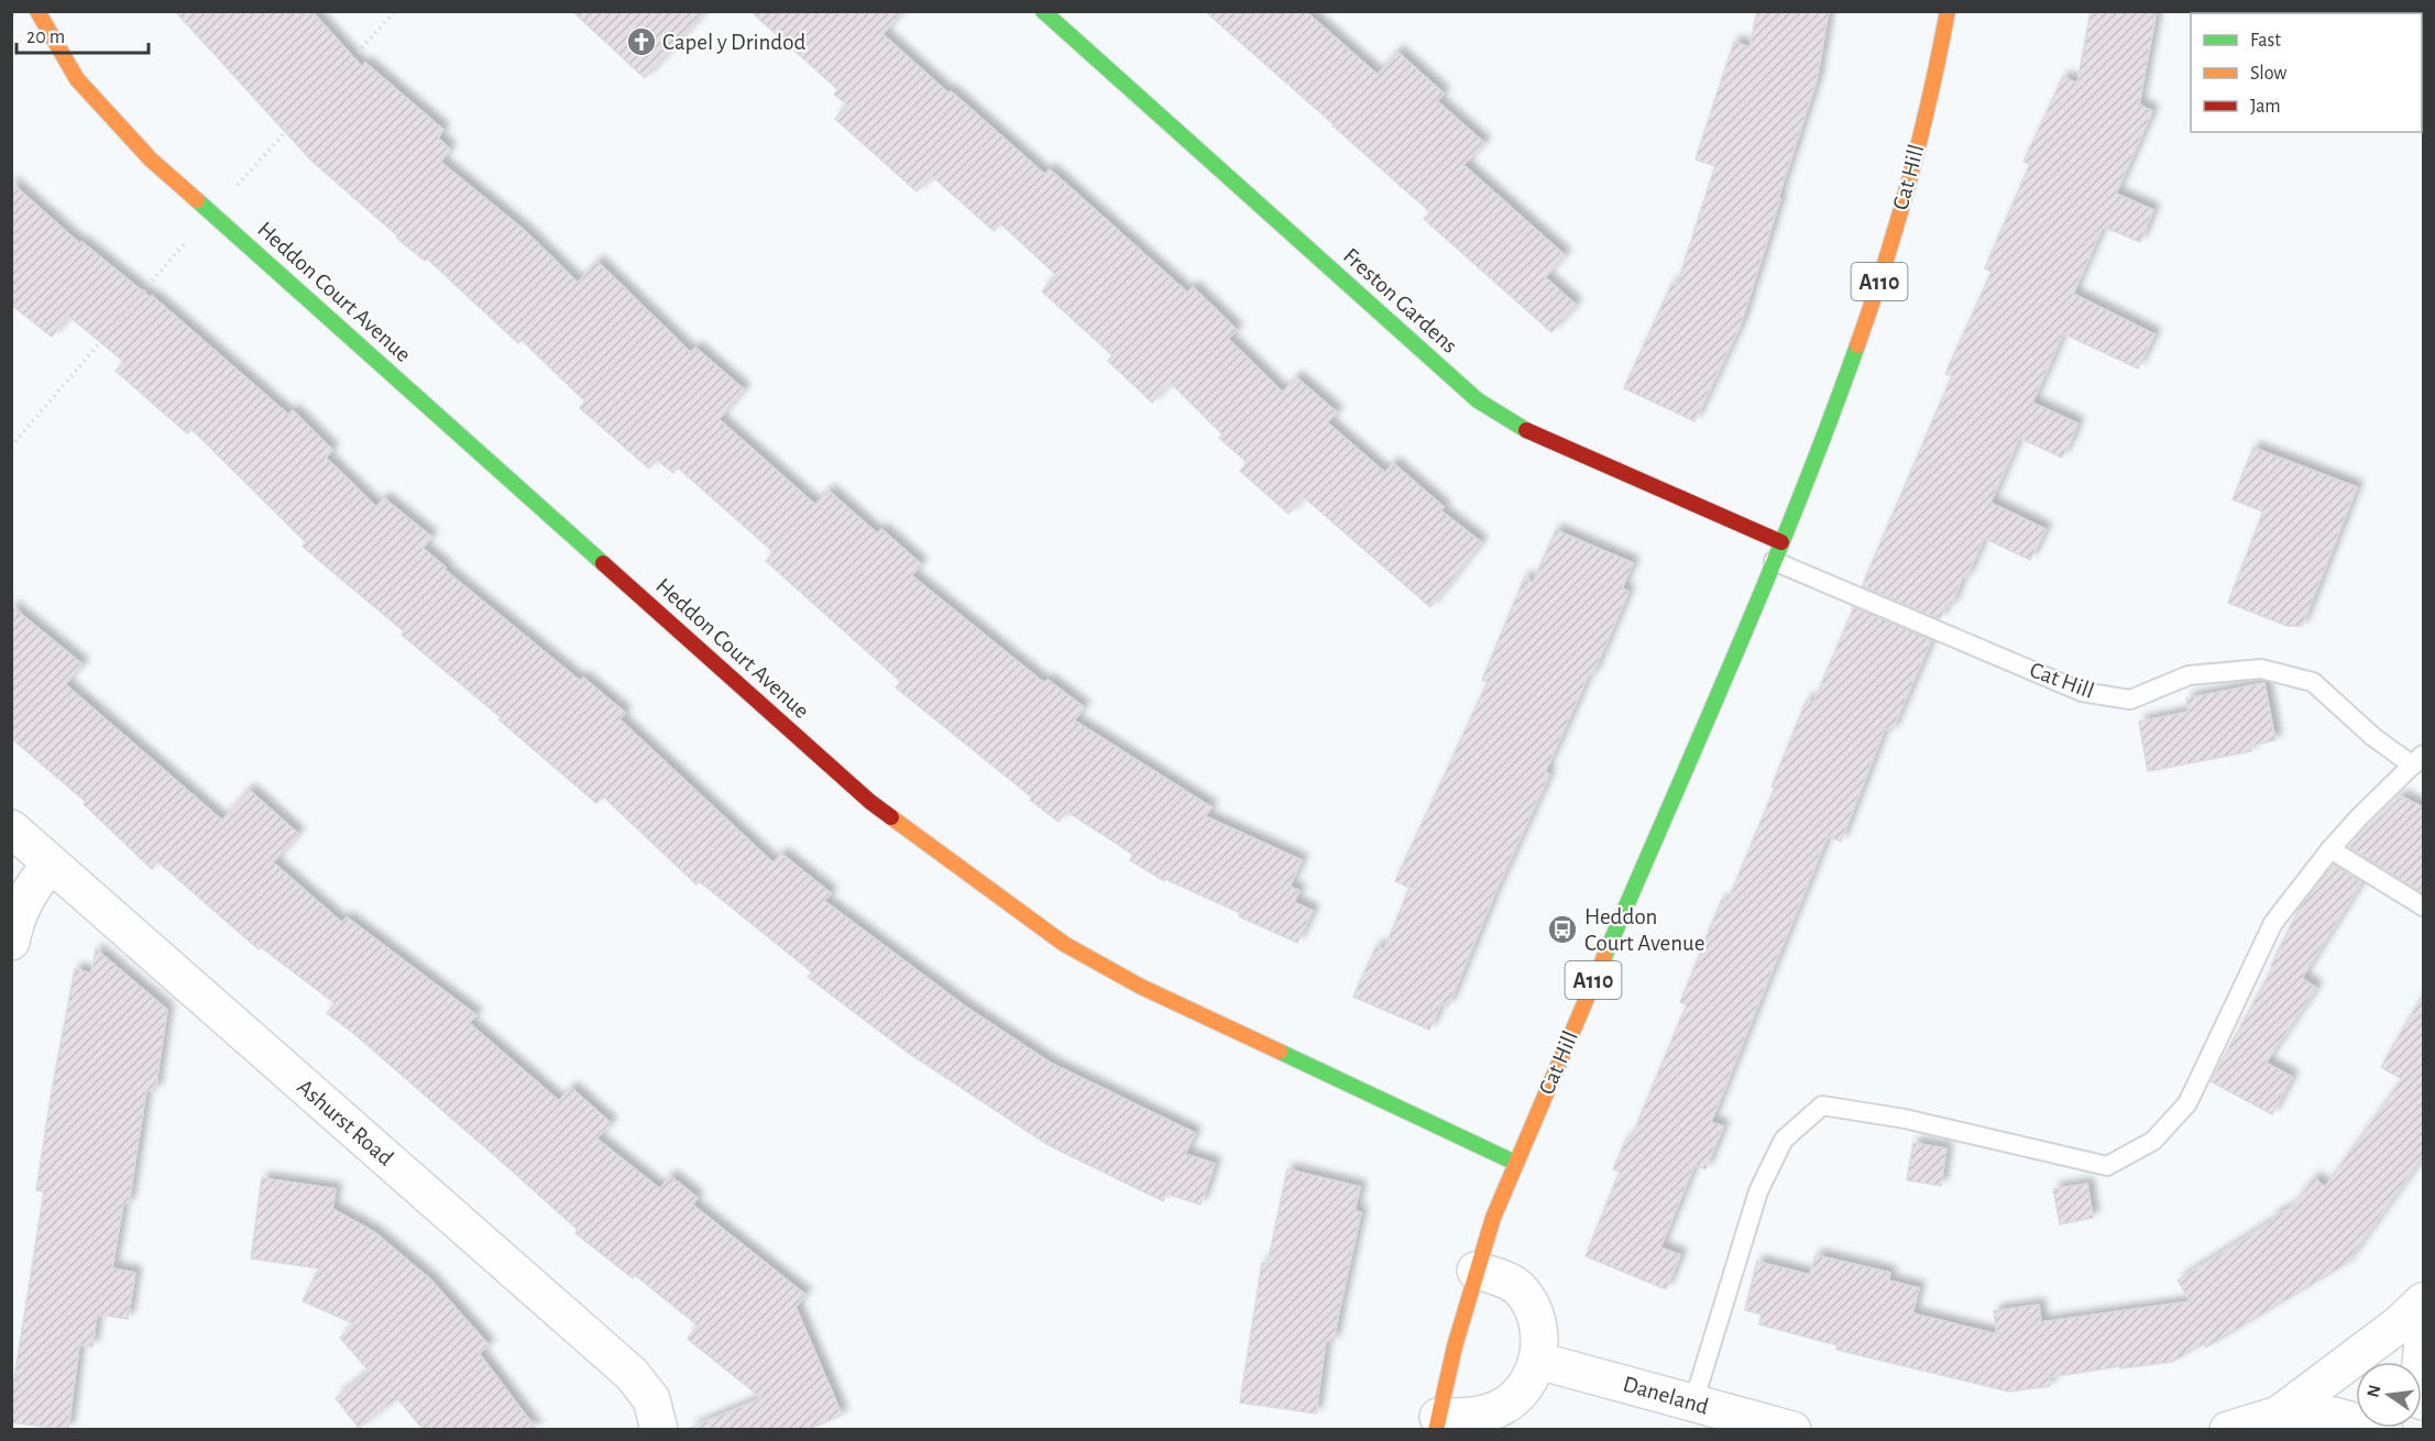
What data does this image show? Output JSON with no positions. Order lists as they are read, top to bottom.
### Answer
{
  "streets": {
    "street": [
      "Cat Hill",
      "A110",
      "Heddon Court Avenue",
      "Freston Gardens",
      "Ashurst Road",
      "Daneland"
    ]
  },
  "crossings": [
    ["Cat Hill", "Heddon Court Avenue"],
    ["Cat Hill", "Freston Gardens"]
  ],
  "places": {
    "church": ["Capel y Drindod"],
    "bus stop": ["Heddon Court Avenue"]
  },
  "legend": ["Fast", "Slow", "Jam"],
  "scale_bar": "20 m",
  "north": "left"
}
